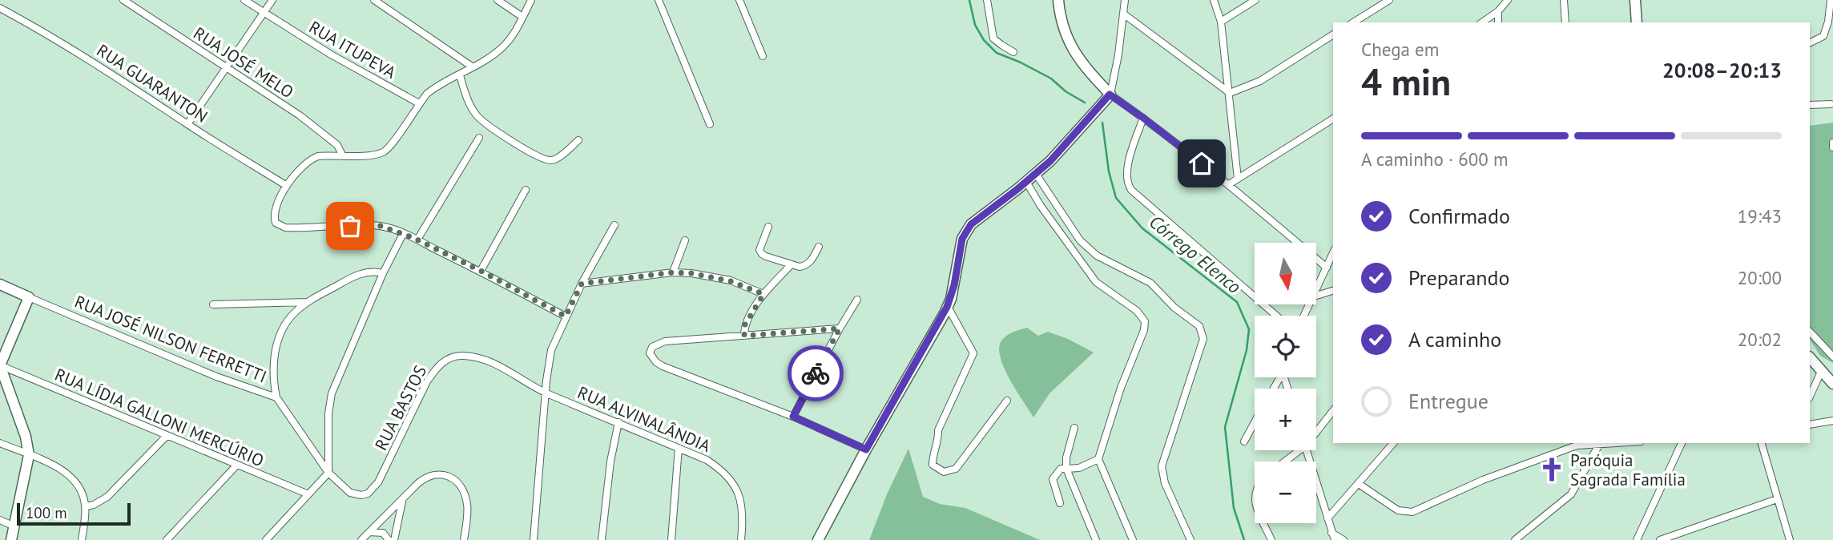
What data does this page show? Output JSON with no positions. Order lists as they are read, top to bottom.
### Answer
{
  "streets": {
    "street": [
      "RUA ITUPEVA",
      "RUA JOSÉ MELO",
      "RUA GUARANTON",
      "RUA JOSÉ NILSON FERRETTI",
      "RUA BASTOS",
      "RUA LÍDIA GALLONI MERCÚRIO",
      "RUA ALVINALÂNDIA"
    ]
  },
  "crossings": [
    ["RUA JOSÉ NILSON FERRETTI", "RUA BASTOS"],
    ["RUA BASTOS", "RUA ALVINALÂNDIA"]
  ],
  "water": ["Córrego Elenco"],
  "places": {
    "church": ["Paróquia Sagrada Família"]
  },
  "scale_bar": "100 m",
  "north": "bottom",
  "page": {
    "heading": ["4 min", "Chega em", "20:08–20:13"],
    "bar": "A caminho · 600 m",
    "list": [
      ["Confirmado", "19:43"],
      ["Preparando", "20:00"],
      ["A caminho", "20:02"],
      "Entregue"
    ],
    "map_buttons": ["+", "−"],
    "scale": "100 m"
  }
}
